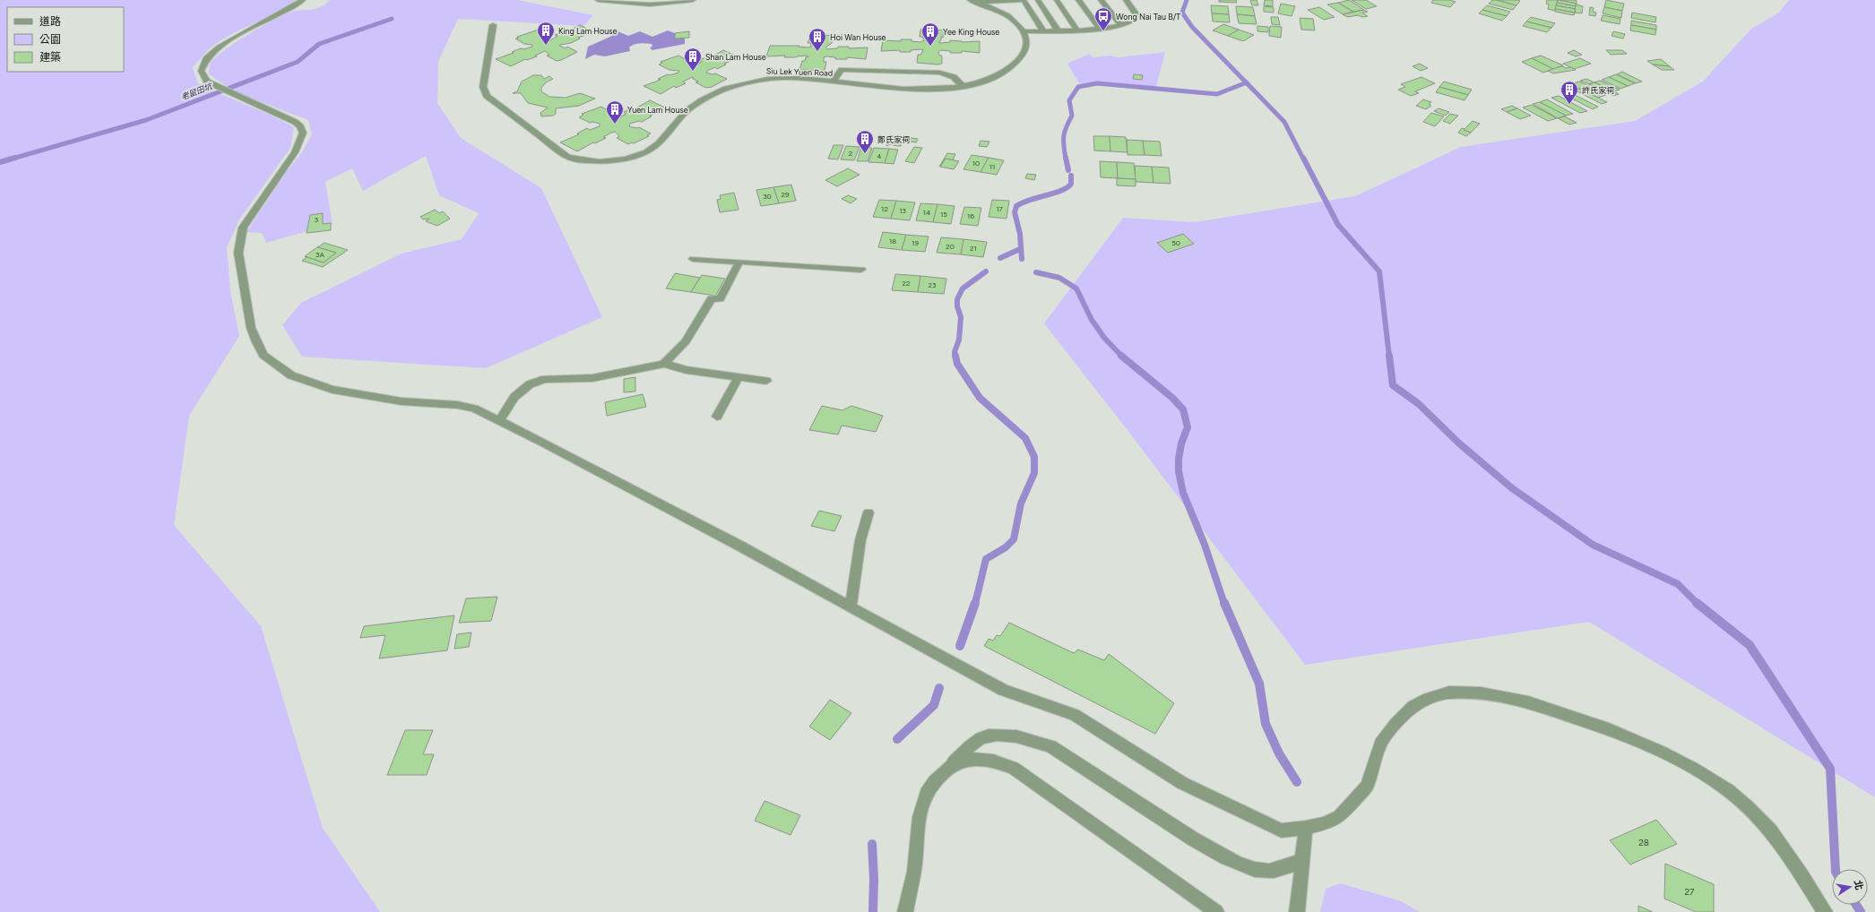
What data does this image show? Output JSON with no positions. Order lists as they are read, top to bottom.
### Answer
{
  "streets": {
    "street": ["Siu Lek Yuen Road"]
  },
  "water": ["老鼠田坑"],
  "places": {
    "bus stop": ["Wong Nai Tau B/T"],
    "building": [
      "King Lam House",
      "Yee King House",
      "Hoi Wan House",
      "Shan Lam House",
      "許氏家祠",
      "Yuen Lam House",
      "鄭氏家祠"
    ]
  },
  "house_numbers": [
    "2",
    "4",
    "10",
    "11",
    "29",
    "30",
    "12",
    "17",
    "13",
    "14",
    "15",
    "16",
    "3",
    "18",
    "19",
    "50",
    "20",
    "21",
    "3A",
    "22",
    "23",
    "28",
    "27"
  ],
  "legend": ["道路", "公園", "建築"],
  "north": "right"
}
